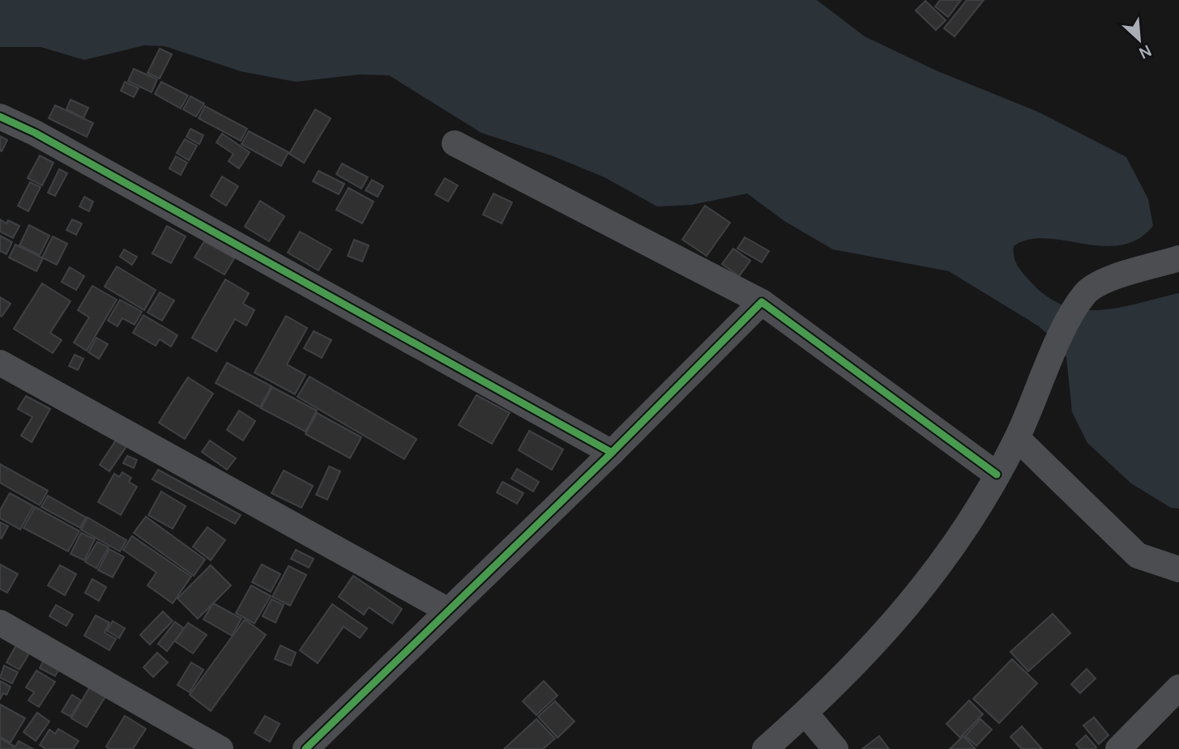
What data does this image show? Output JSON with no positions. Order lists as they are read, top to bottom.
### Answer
{
  "north": "bottom right"
}
